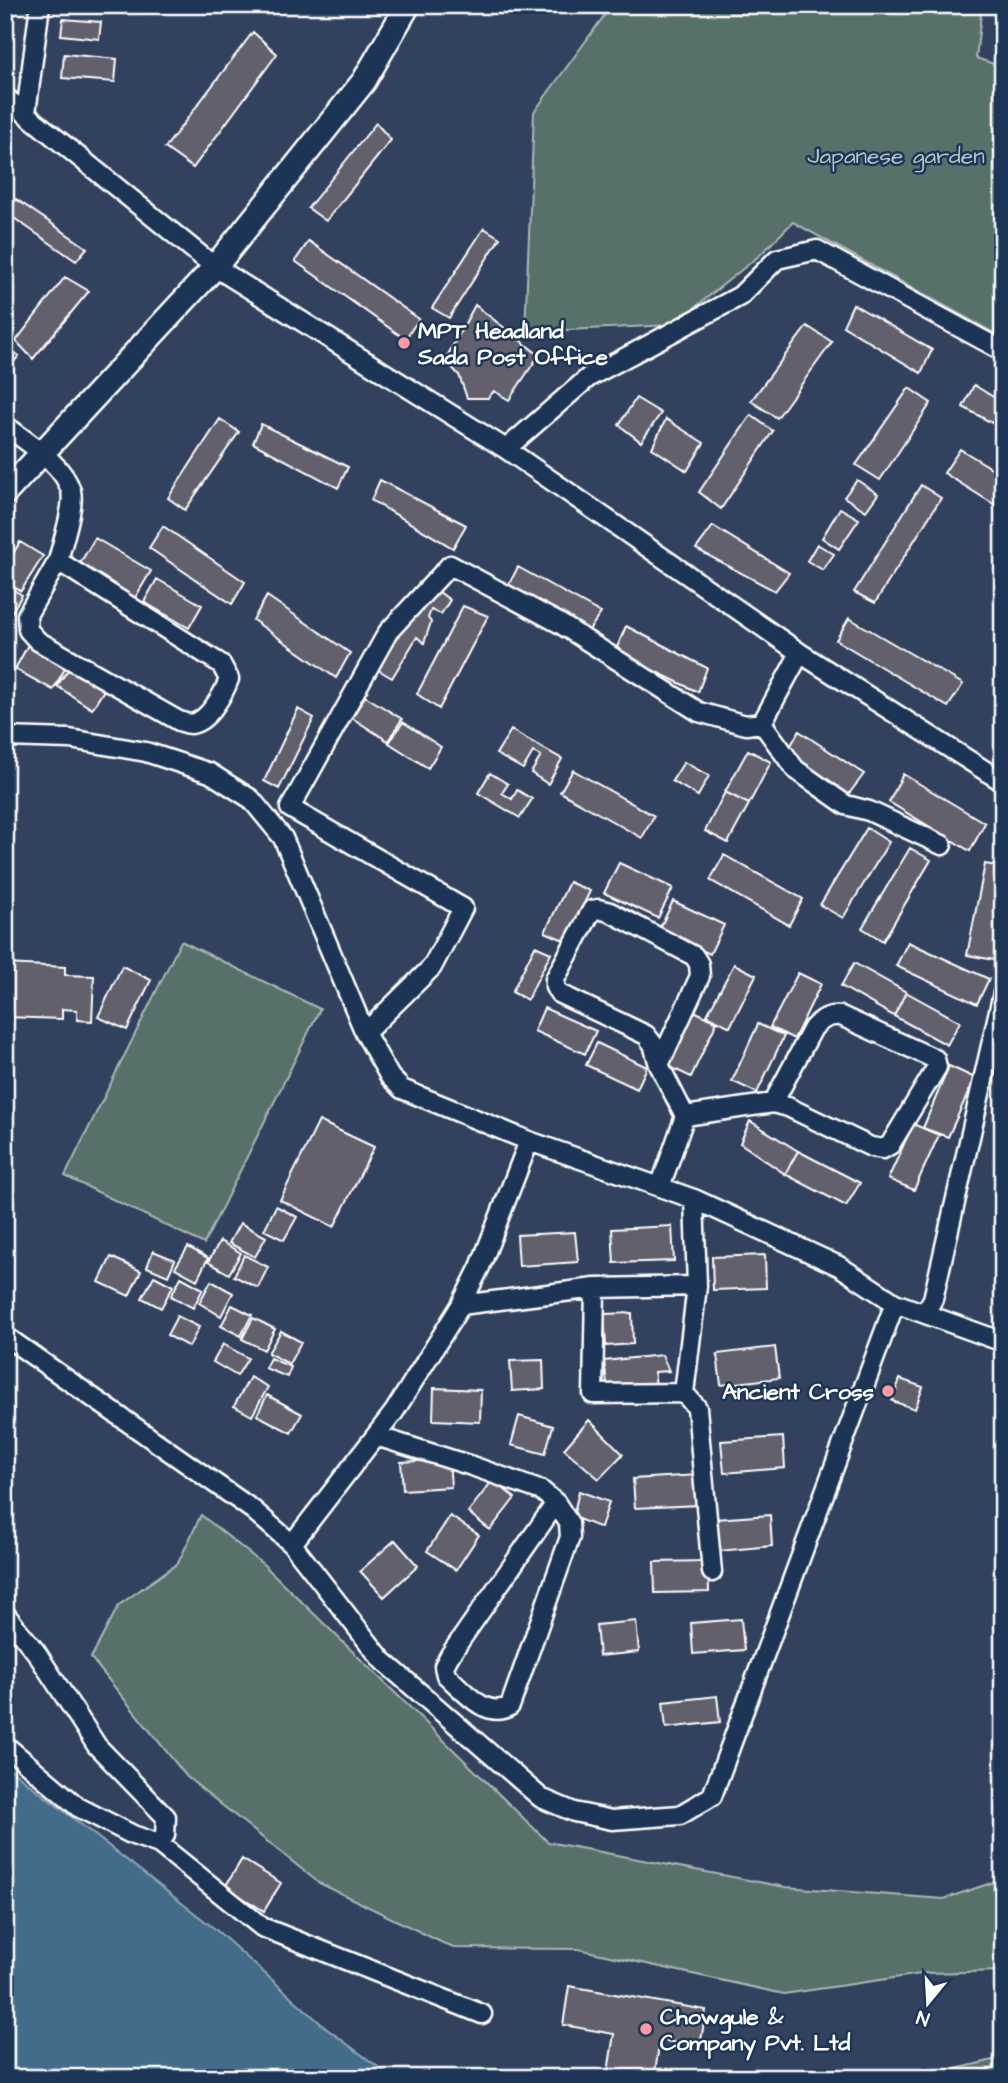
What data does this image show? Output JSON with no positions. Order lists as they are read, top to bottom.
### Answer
{
  "parks": ["Japanese garden"],
  "places": ["MPT Headland Sada Post Office", "Ancient Cross", "Chowgule & Company Pvt. Ltd"],
  "north": "bottom"
}
